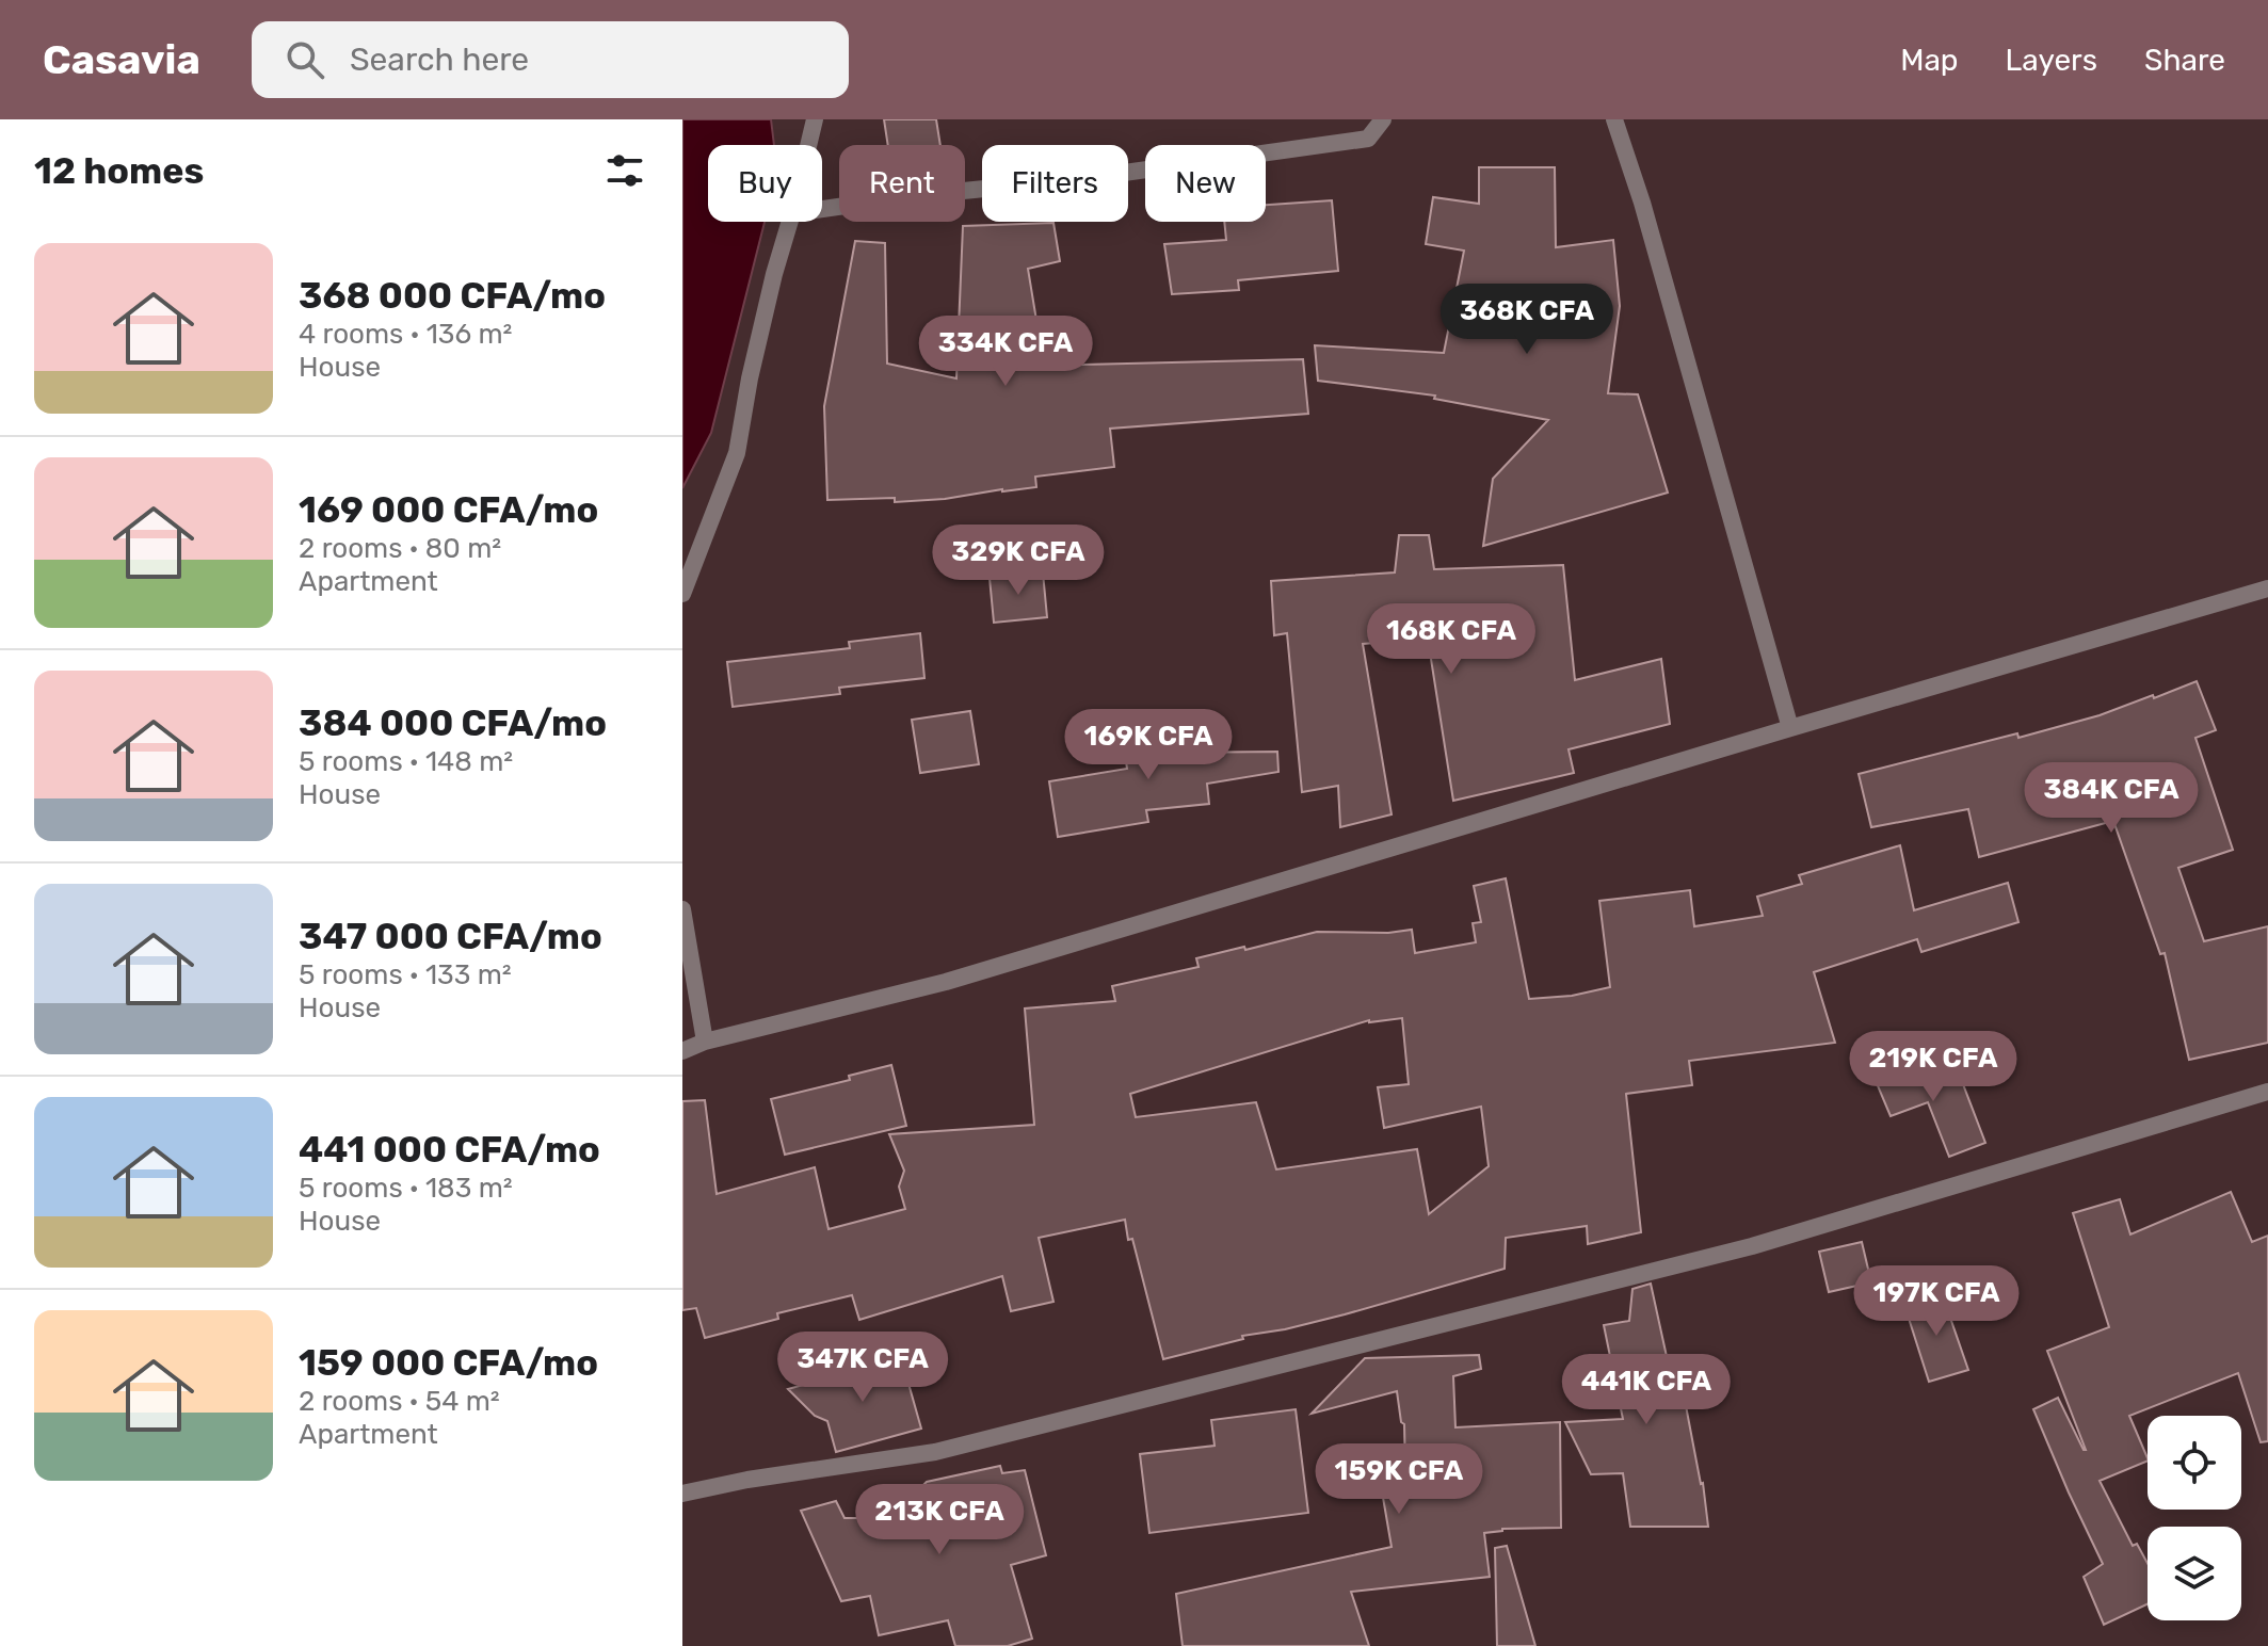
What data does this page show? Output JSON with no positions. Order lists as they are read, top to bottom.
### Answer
{
  "page": {
    "header": "Casavia",
    "search": "Search here",
    "nav": ["Map", "Layers", "Share"],
    "heading": "12 homes",
    "chip": [
      "Buy",
      "Rent",
      "Filters",
      "New"
    ],
    "list": [
      {
        "name": "368 000 CFA/mo",
        "note": "4 rooms · 136 m² · House"
      },
      {
        "name": "169 000 CFA/mo",
        "note": "2 rooms · 80 m² · Apartment"
      },
      {
        "name": "384 000 CFA/mo",
        "note": "5 rooms · 148 m² · House"
      },
      {
        "name": "347 000 CFA/mo",
        "note": "5 rooms · 133 m² · House"
      },
      {
        "name": "441 000 CFA/mo",
        "note": "5 rooms · 183 m² · House"
      },
      {
        "name": "159 000 CFA/mo",
        "note": "2 rooms · 54 m² · Apartment"
      }
    ],
    "price": [
      "368K CFA",
      "334K CFA",
      "329K CFA",
      "168K CFA",
      "169K CFA",
      "384K CFA",
      "219K CFA",
      "197K CFA",
      "347K CFA",
      "441K CFA",
      "159K CFA",
      "213K CFA"
    ]
  }
}
